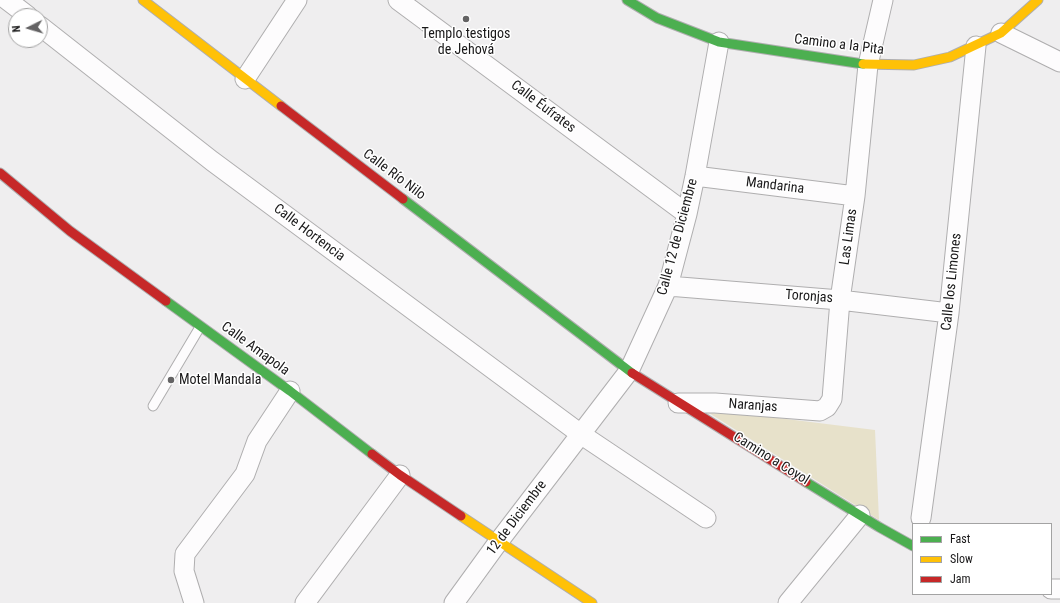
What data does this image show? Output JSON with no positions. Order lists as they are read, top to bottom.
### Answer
{
  "streets": {
    "street": [
      "Camino a la Pita",
      "Calle Éufrates",
      "Calle Río Nilo",
      "Mandarina",
      "Calle Hortencia",
      "Calle 12 de Diciembre",
      "Las Limas",
      "Calle los Limones",
      "Toronjas",
      "Calle Amapola",
      "Naranjas",
      "Camino a Coyol",
      "12 de Diciembre"
    ]
  },
  "crossings": [
    ["Camino a la Pita", "Calle 12 de Diciembre"],
    ["Camino a la Pita", "Las Limas"],
    ["Camino a la Pita", "Calle los Limones"],
    ["Calle Éufrates", "Calle 12 de Diciembre"],
    ["Calle Río Nilo", "Calle 12 de Diciembre"],
    ["Calle Río Nilo", "Camino a Coyol"],
    ["Mandarina", "Calle 12 de Diciembre"],
    ["Mandarina", "Las Limas"],
    ["Calle Hortencia", "Calle 12 de Diciembre"],
    ["Calle Hortencia", "12 de Diciembre"],
    ["Calle 12 de Diciembre", "Toronjas"],
    ["Calle 12 de Diciembre", "Camino a Coyol"],
    ["Calle 12 de Diciembre", "12 de Diciembre"],
    ["Las Limas", "Toronjas"],
    ["Las Limas", "Naranjas"],
    ["Calle los Limones", "Toronjas"],
    ["Calle Amapola", "12 de Diciembre"],
    ["Naranjas", "Camino a Coyol"]
  ],
  "places": ["Templo testigos de Jehová", "Motel Mandala"],
  "legend": ["Fast", "Slow", "Jam"],
  "north": "left"
}
